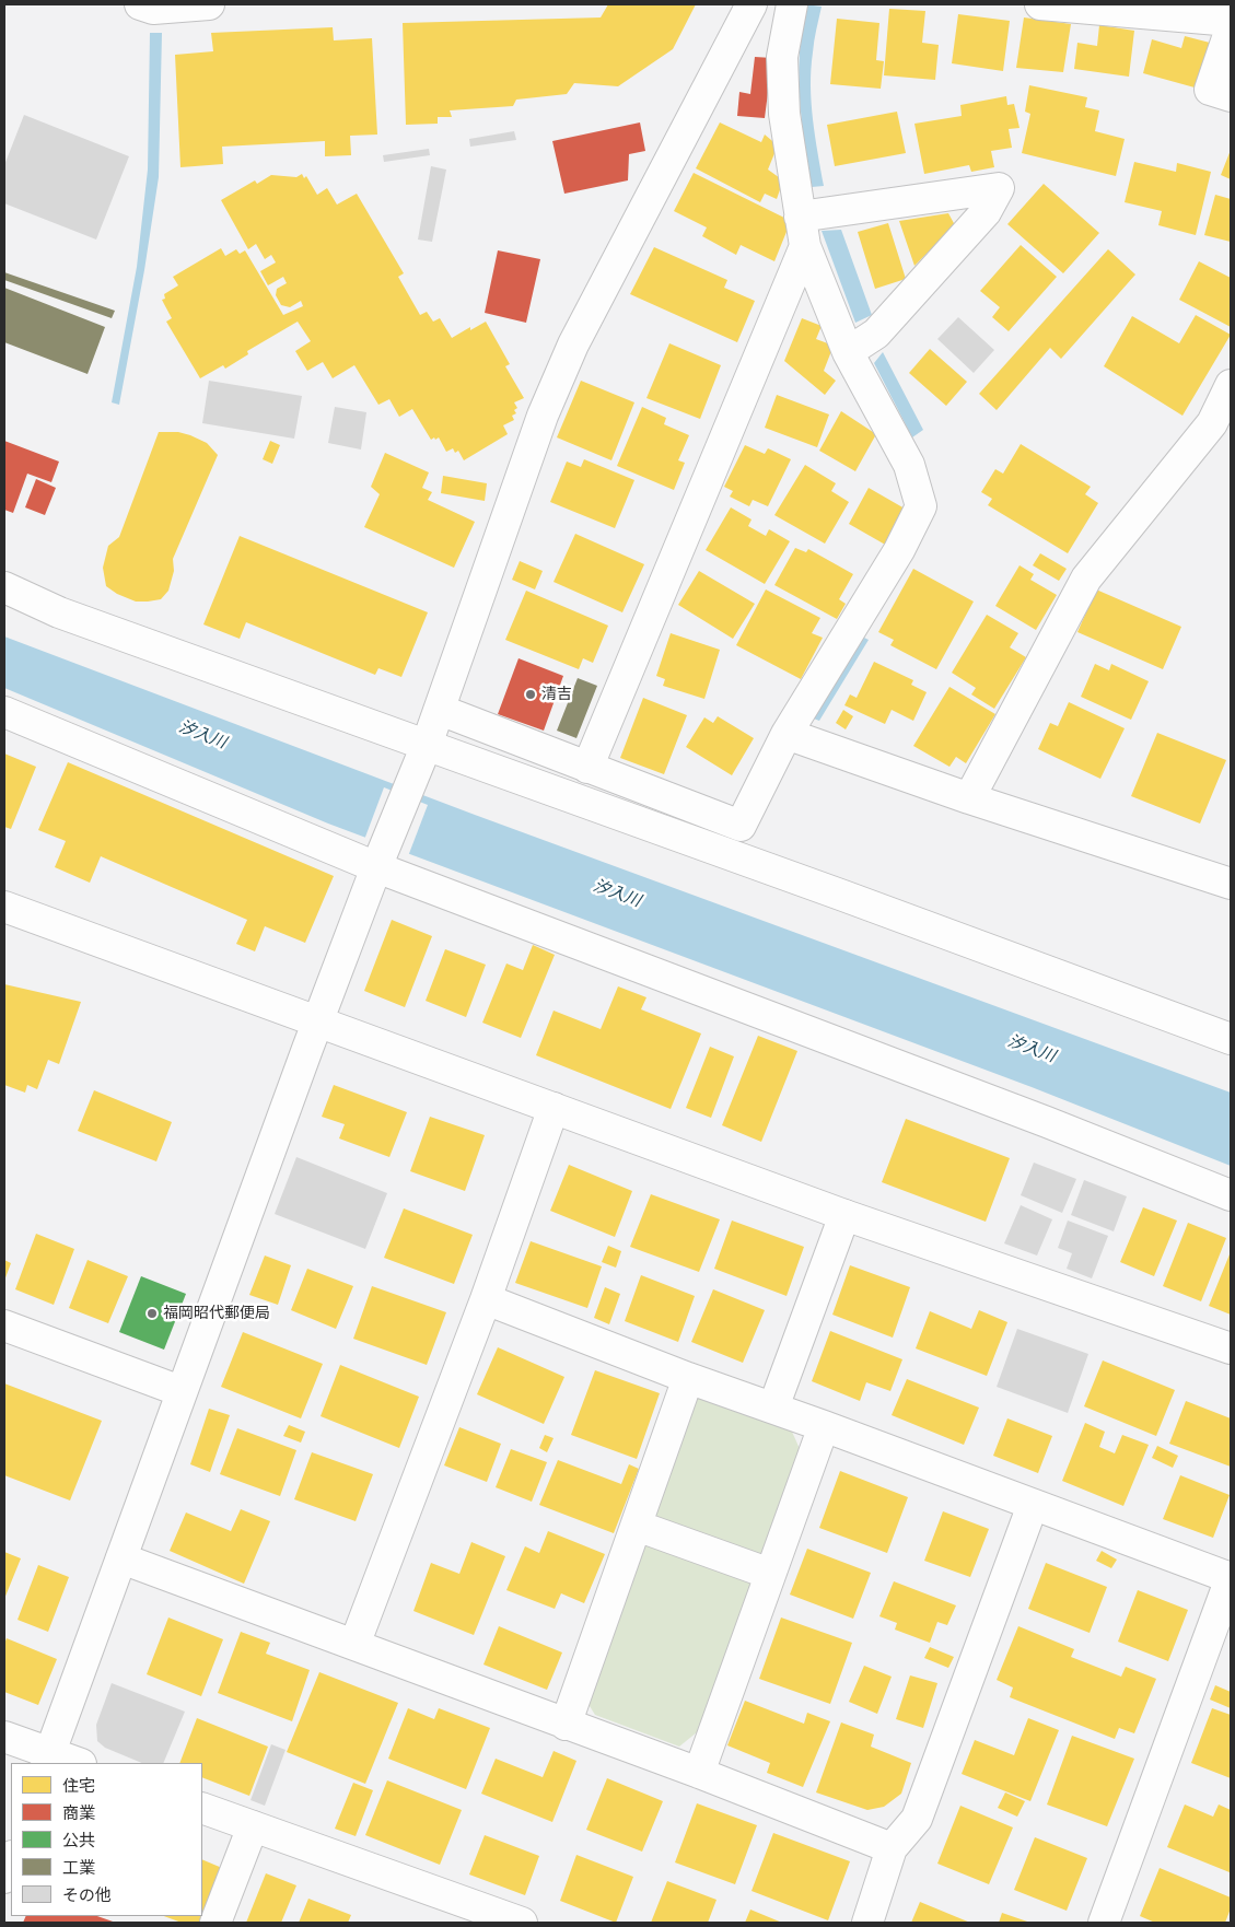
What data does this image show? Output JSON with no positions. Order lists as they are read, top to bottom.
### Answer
{
  "water": ["汐入川"],
  "places": ["清吉", "福岡昭代郵便局"],
  "legend": [
    "住宅",
    "商業",
    "公共",
    "工業",
    "その他"
  ]
}
